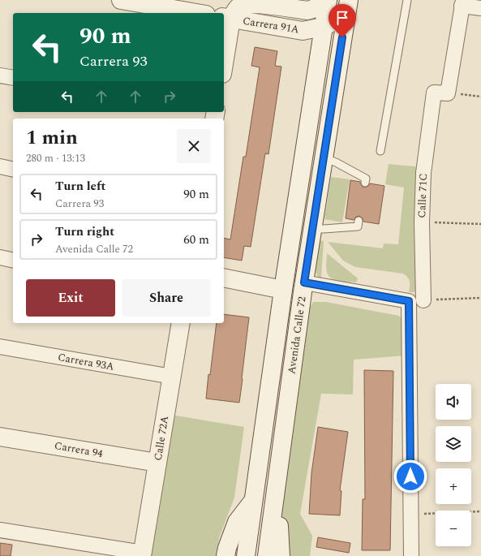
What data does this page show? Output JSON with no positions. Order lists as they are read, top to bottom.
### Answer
{
  "streets": {
    "main road": [
      "Carrera 91A",
      "Avenida Calle 72",
      "Calle 72A",
      "Carrera 94"
    ],
    "street": ["Calle 71C", "Carrera 93A"]
  },
  "crossings": [
    ["Carrera 91A", "Avenida Calle 72"],
    ["Carrera 93A", "Calle 72A"],
    ["Calle 72A", "Carrera 94"]
  ],
  "page": {
    "turn": ["90 m", "Carrera 93"],
    "heading": ["1 min", "280 m · 13:13"],
    "list": [
      {
        "name": "Turn left",
        "note": "Carrera 93",
        "value": "90 m"
      },
      {
        "name": "Turn right",
        "note": "Avenida Calle 72",
        "value": "60 m"
      }
    ],
    "buttons": ["Exit", "Share"],
    "map_buttons": ["+", "−"]
  }
}
